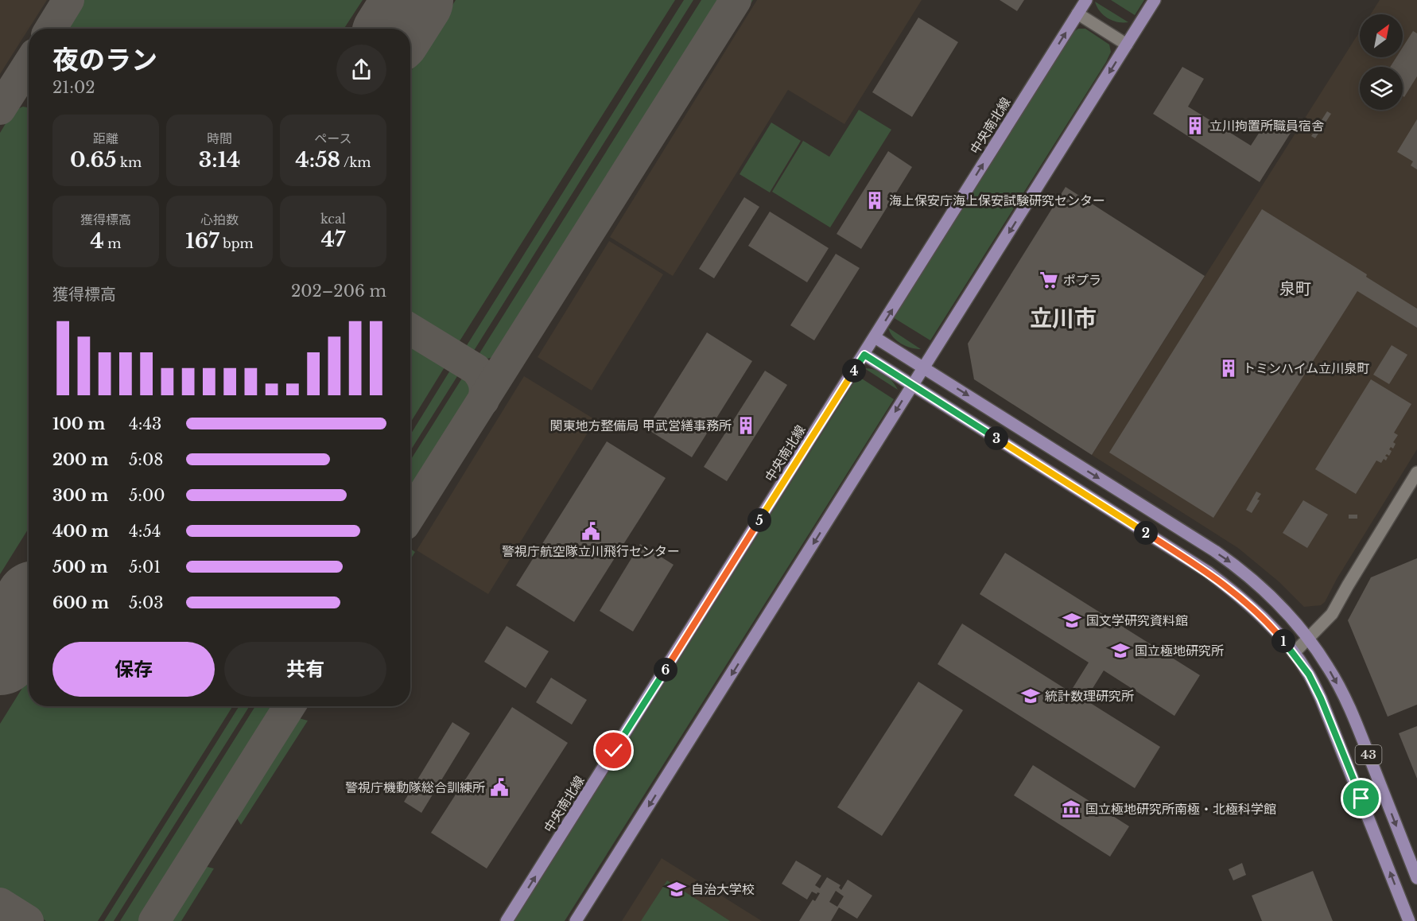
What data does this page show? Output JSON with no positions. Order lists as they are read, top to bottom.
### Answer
{
  "streets": {
    "main road": ["中央南北線", "43"]
  },
  "crossings": [
    ["中央南北線", "43"]
  ],
  "districts": ["泉町", "立川市"],
  "places": {
    "building": [
      "立川拘置所職員宿舎",
      "海上保安庁海上保安試験研究センター",
      "トミンハイム立川泉町",
      "関東地方整備局 甲武営繕事務所"
    ],
    "supermarket": ["ポプラ"],
    "public building": ["警視庁航空隊立川飛行センター", "警視庁機動隊総合訓練所"],
    "school or university": [
      "国文学研究資料館",
      "国立極地研究所",
      "統計数理研究所",
      "自治大学校"
    ],
    "museum": ["国立極地研究所南極・北極科学館"]
  },
  "north": "top right",
  "page": {
    "heading": ["夜のラン", "21:02"],
    "stats": [
      ["距離", "0.65 km"],
      ["時間", "3:14"],
      ["ペース", "4:58 /km"],
      ["獲得標高", "4 m"],
      ["心拍数", "167 bpm"],
      ["kcal", "47"]
    ],
    "chart": ["獲得標高", "202–206 m"],
    "pins": [
      "4",
      "3",
      "5",
      "2",
      "1",
      "6"
    ],
    "list": [
      {
        "name": "100 m",
        "note": "4:43"
      },
      {
        "name": "200 m",
        "note": "5:08"
      },
      {
        "name": "300 m",
        "note": "5:00"
      },
      {
        "name": "400 m",
        "note": "4:54"
      },
      {
        "name": "500 m",
        "note": "5:01"
      },
      {
        "name": "600 m",
        "note": "5:03"
      }
    ],
    "buttons": ["保存", "共有"]
  }
}
